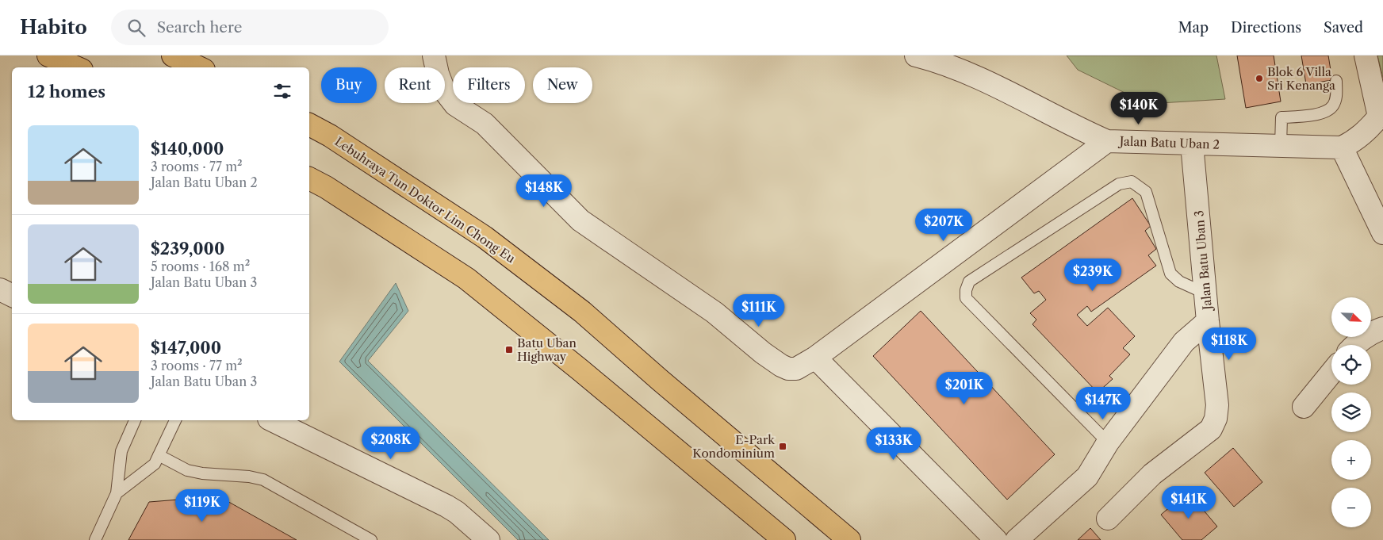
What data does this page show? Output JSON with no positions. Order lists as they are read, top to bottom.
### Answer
{
  "streets": {
    "highway": ["Lebuhraya Tun Doktor Lim Chong Eu"],
    "street": ["Jalan Batu Uban 2", "Jalan Batu Uban 3"]
  },
  "crossings": [
    ["Jalan Batu Uban 2", "Jalan Batu Uban 3"]
  ],
  "places": {
    "other": ["Blok 6 Villa Sri Kenanga"],
    "transit": ["Batu Uban Highway", "E-Park Kondominium"]
  },
  "north": "bottom right",
  "page": {
    "header": "Habito",
    "search": "Search here",
    "nav": ["Map", "Directions", "Saved"],
    "chip": [
      "Buy",
      "Rent",
      "Filters",
      "New"
    ],
    "heading": "12 homes",
    "price": [
      "$140K",
      "$148K",
      "$207K",
      "$239K",
      "$111K",
      "$118K",
      "$201K",
      "$147K",
      "$208K",
      "$133K",
      "$141K",
      "$119K"
    ],
    "list": [
      {
        "name": "$140,000",
        "note": "3 rooms · 77 m² · Jalan Batu Uban 2"
      },
      {
        "name": "$239,000",
        "note": "5 rooms · 168 m² · Jalan Batu Uban 3"
      },
      {
        "name": "$147,000",
        "note": "3 rooms · 77 m² · Jalan Batu Uban 3"
      }
    ],
    "map_buttons": ["+", "−"]
  }
}
